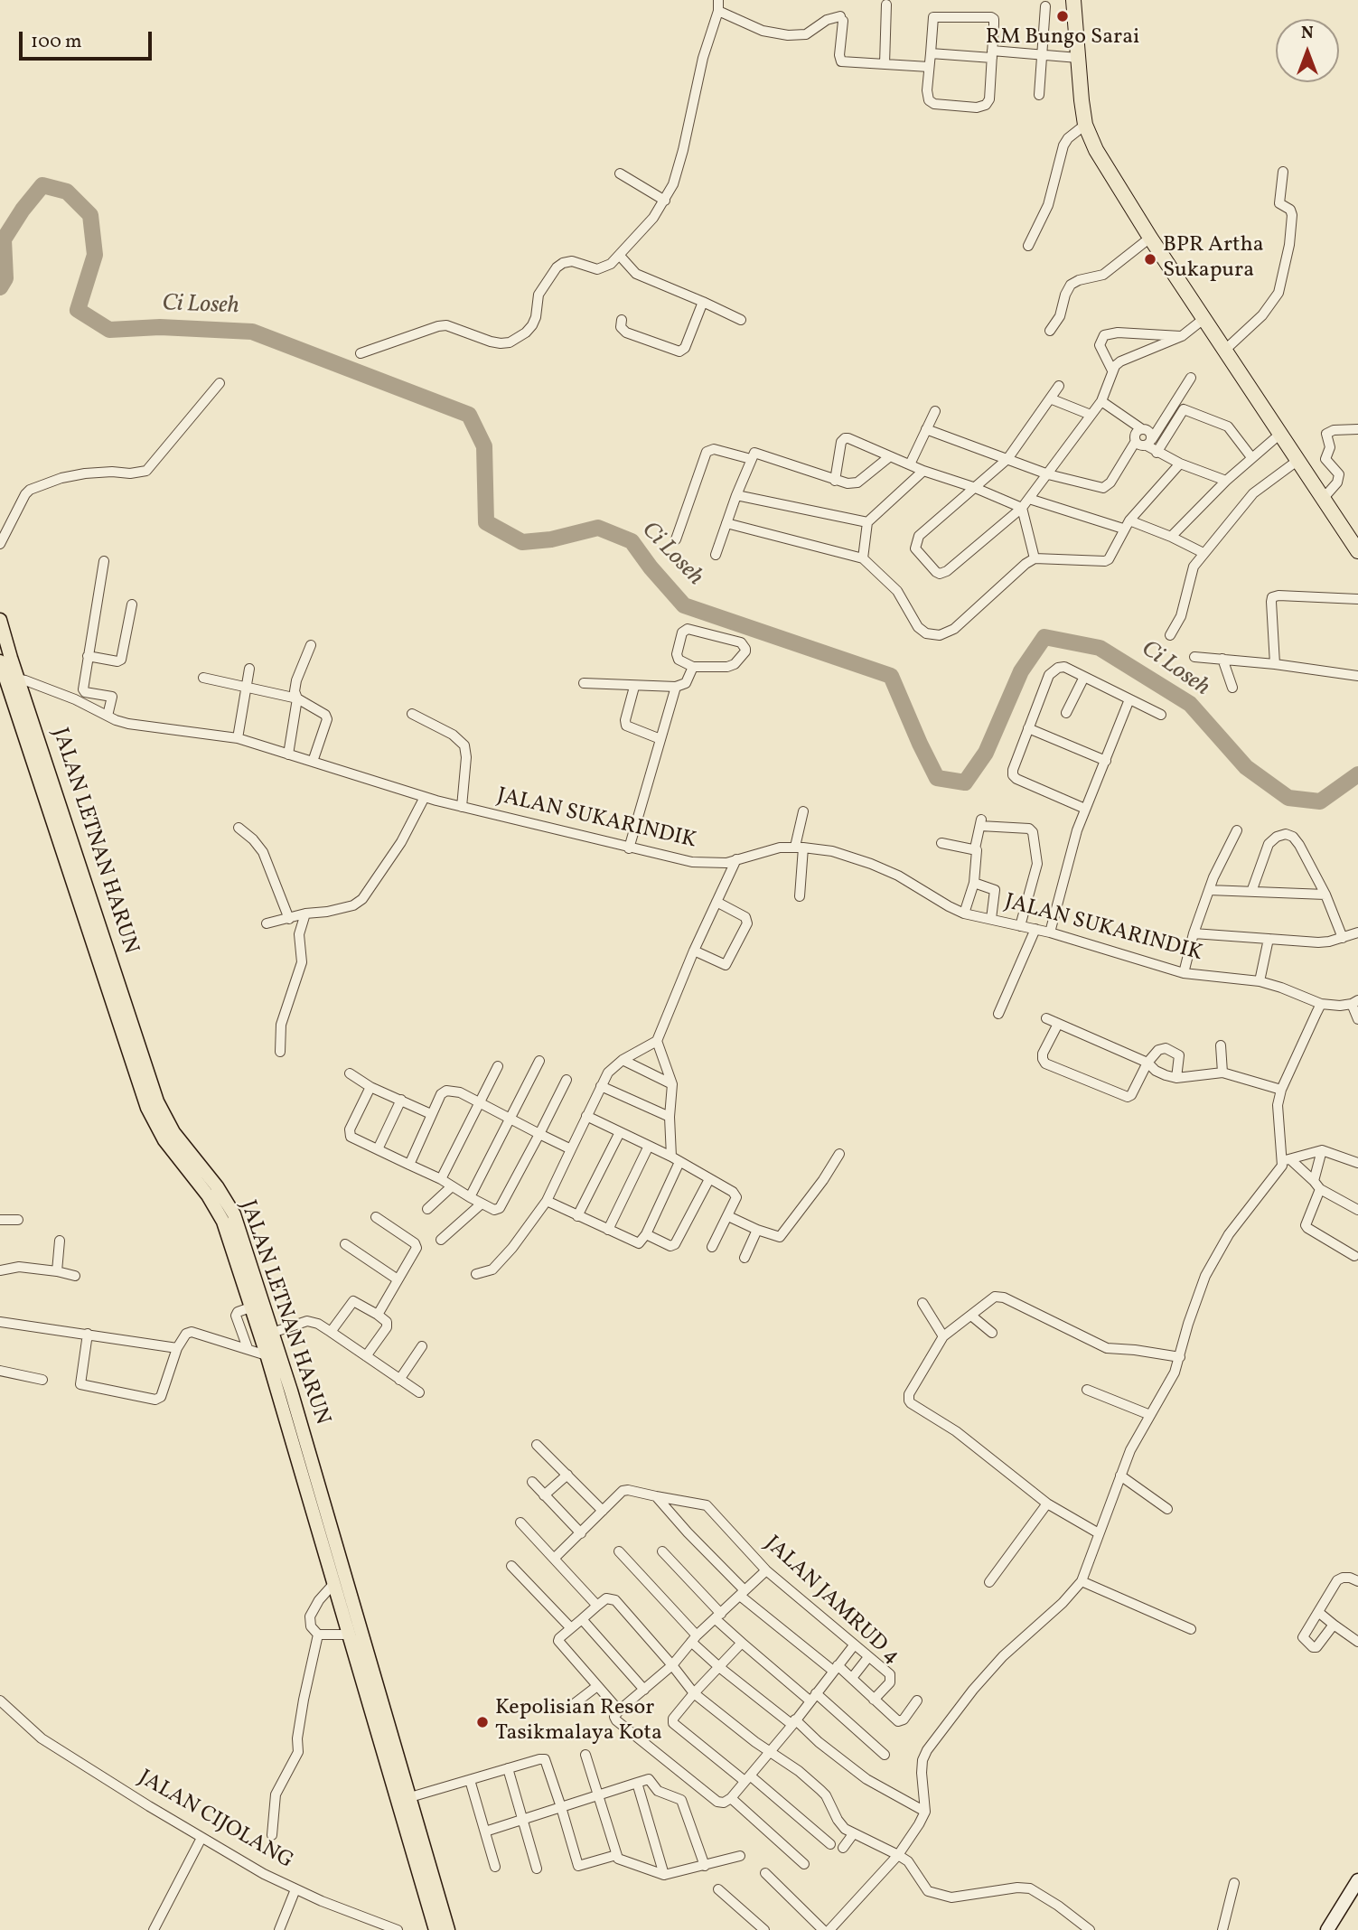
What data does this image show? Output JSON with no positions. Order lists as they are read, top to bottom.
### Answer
{
  "streets": {
    "main road": ["JALAN LETNAN HARUN"],
    "street": ["JALAN SUKARINDIK", "JALAN JAMRUD 4", "JALAN CIJOLANG"]
  },
  "crossings": [
    ["JALAN SUKARINDIK", "JALAN LETNAN HARUN"]
  ],
  "water": ["Ci Loseh"],
  "places": ["RM Bungo Sarai", "BPR Artha Sukapura", "Kepolisian Resor Tasikmalaya Kota"],
  "scale_bar": "100 m",
  "north": "top"
}
